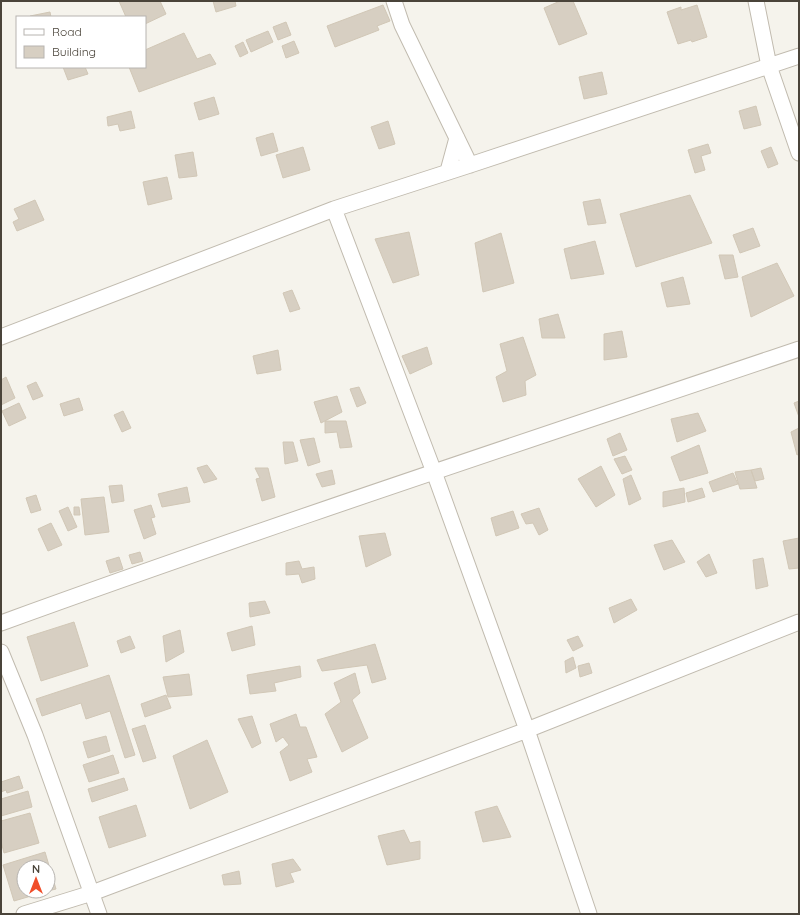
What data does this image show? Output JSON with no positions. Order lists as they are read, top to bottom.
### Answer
{
  "legend": ["Road", "Building"],
  "north": "top"
}
